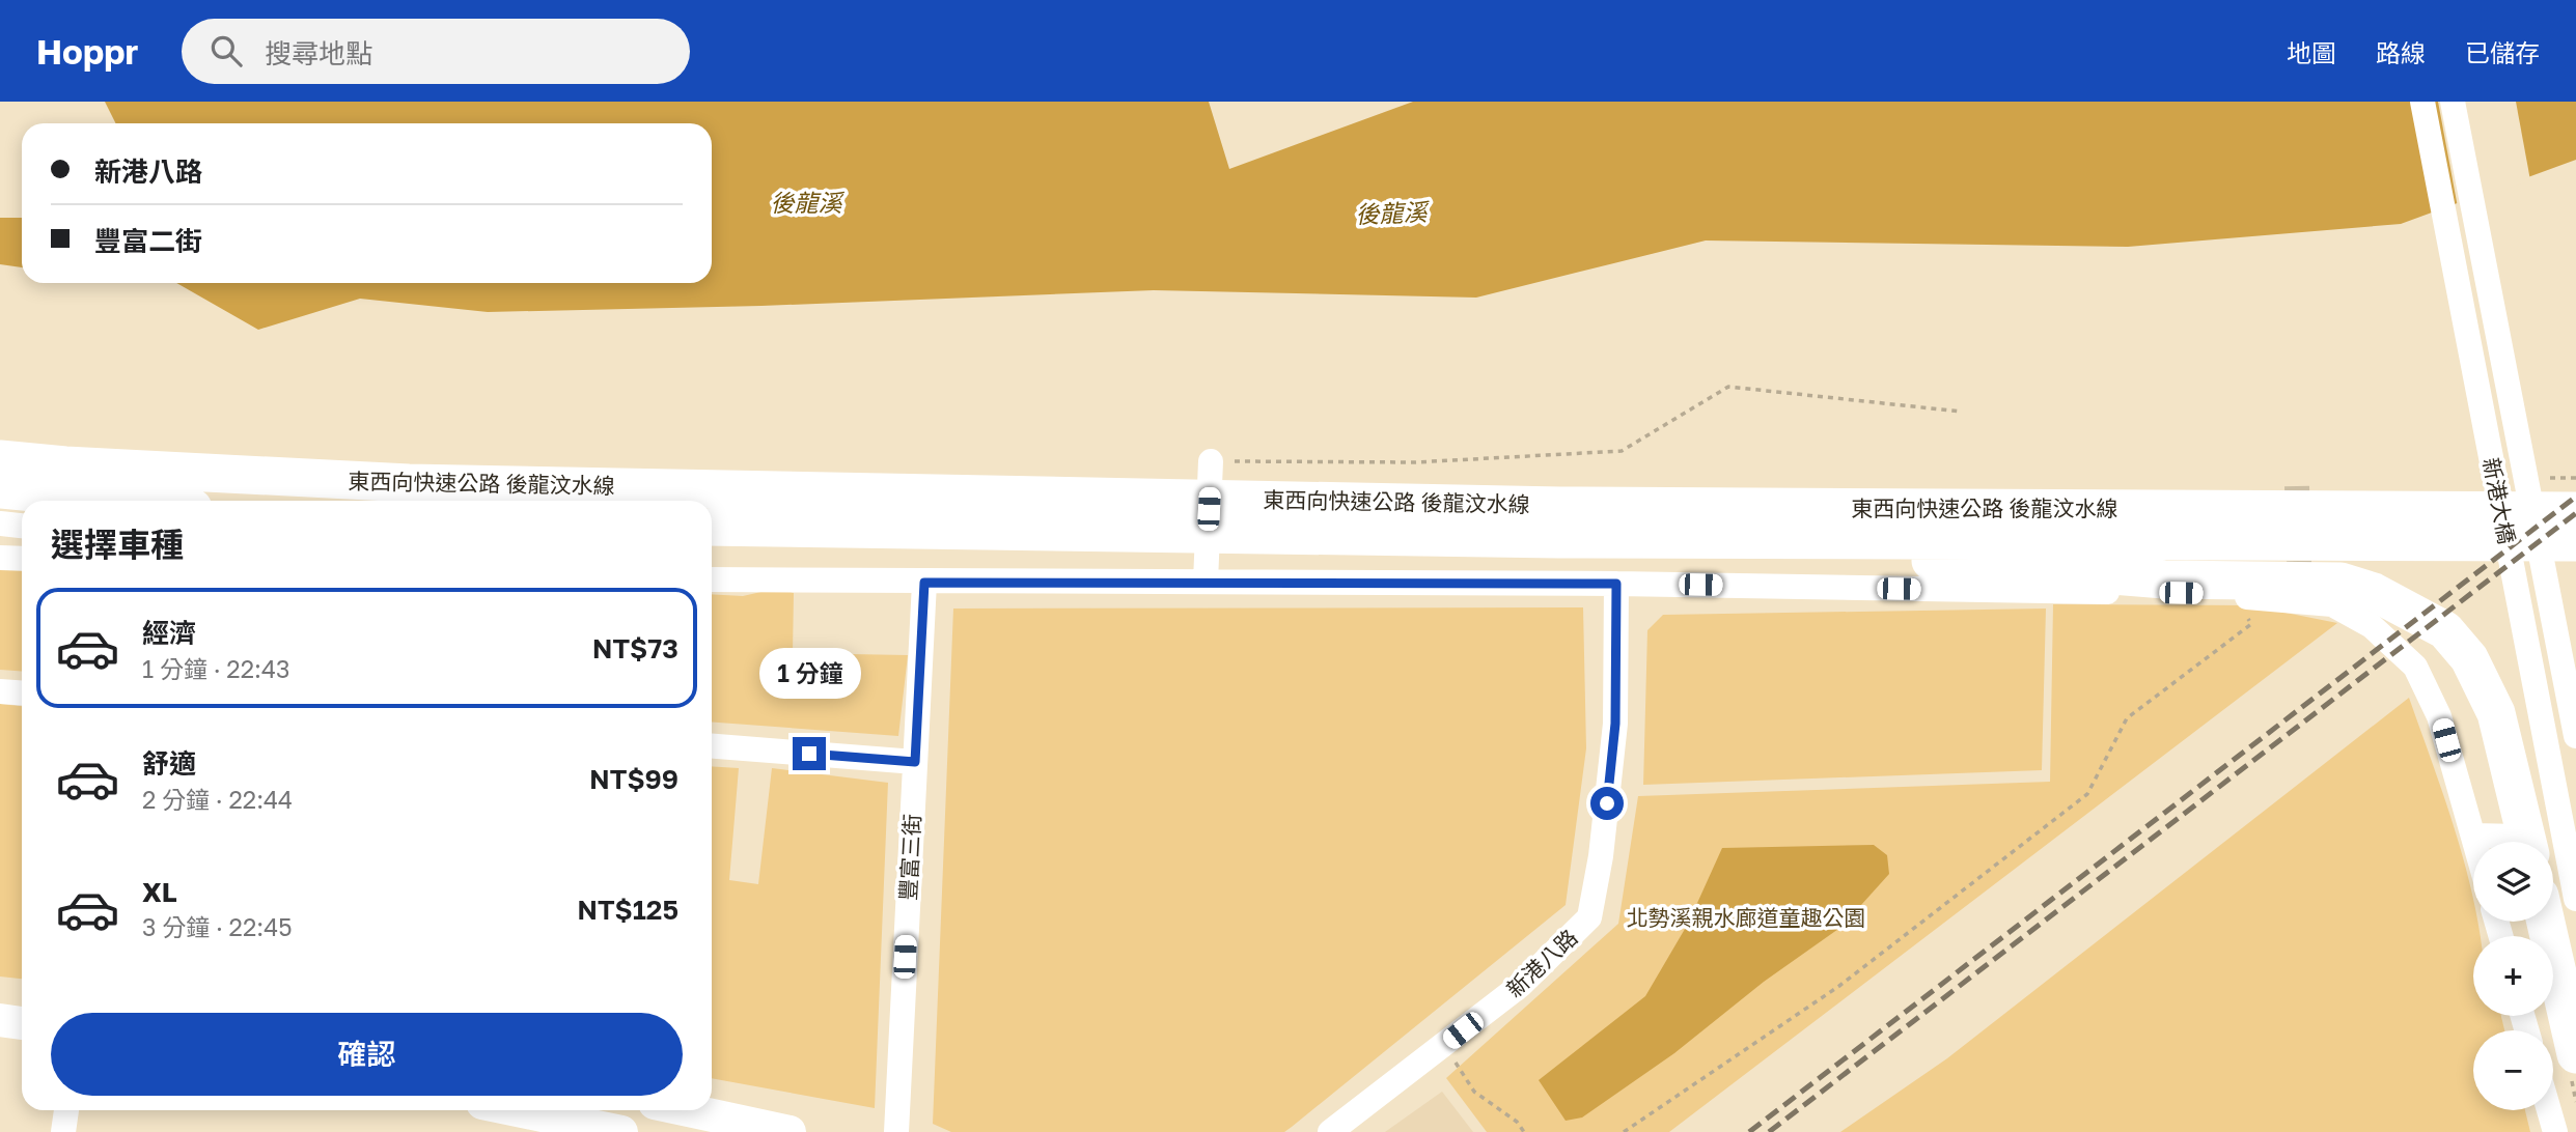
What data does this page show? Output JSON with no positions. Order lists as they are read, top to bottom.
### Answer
{
  "streets": {
    "highway": ["東西向快速公路 後龍汶水線"],
    "street": ["新港大橋", "豐富三街", "新港八路"]
  },
  "water": ["後龍溪"],
  "parks": ["北勢溪親水廊道童趣公園"],
  "page": {
    "header": "Hoppr",
    "search": "搜尋地點",
    "nav": ["地圖", "路線", "已儲存"],
    "banner": ["新港八路", "豐富二街"],
    "heading": "選擇車種",
    "list": [
      {
        "name": "經濟",
        "note": "1 分鐘 · 22:43",
        "value": "NT$73"
      },
      {
        "name": "舒適",
        "note": "2 分鐘 · 22:44",
        "value": "NT$99"
      },
      {
        "name": "XL",
        "note": "3 分鐘 · 22:45",
        "value": "NT$125"
      }
    ],
    "bubble": "1 分鐘",
    "map_buttons": ["+", "−"],
    "buttons": "確認"
  }
}
